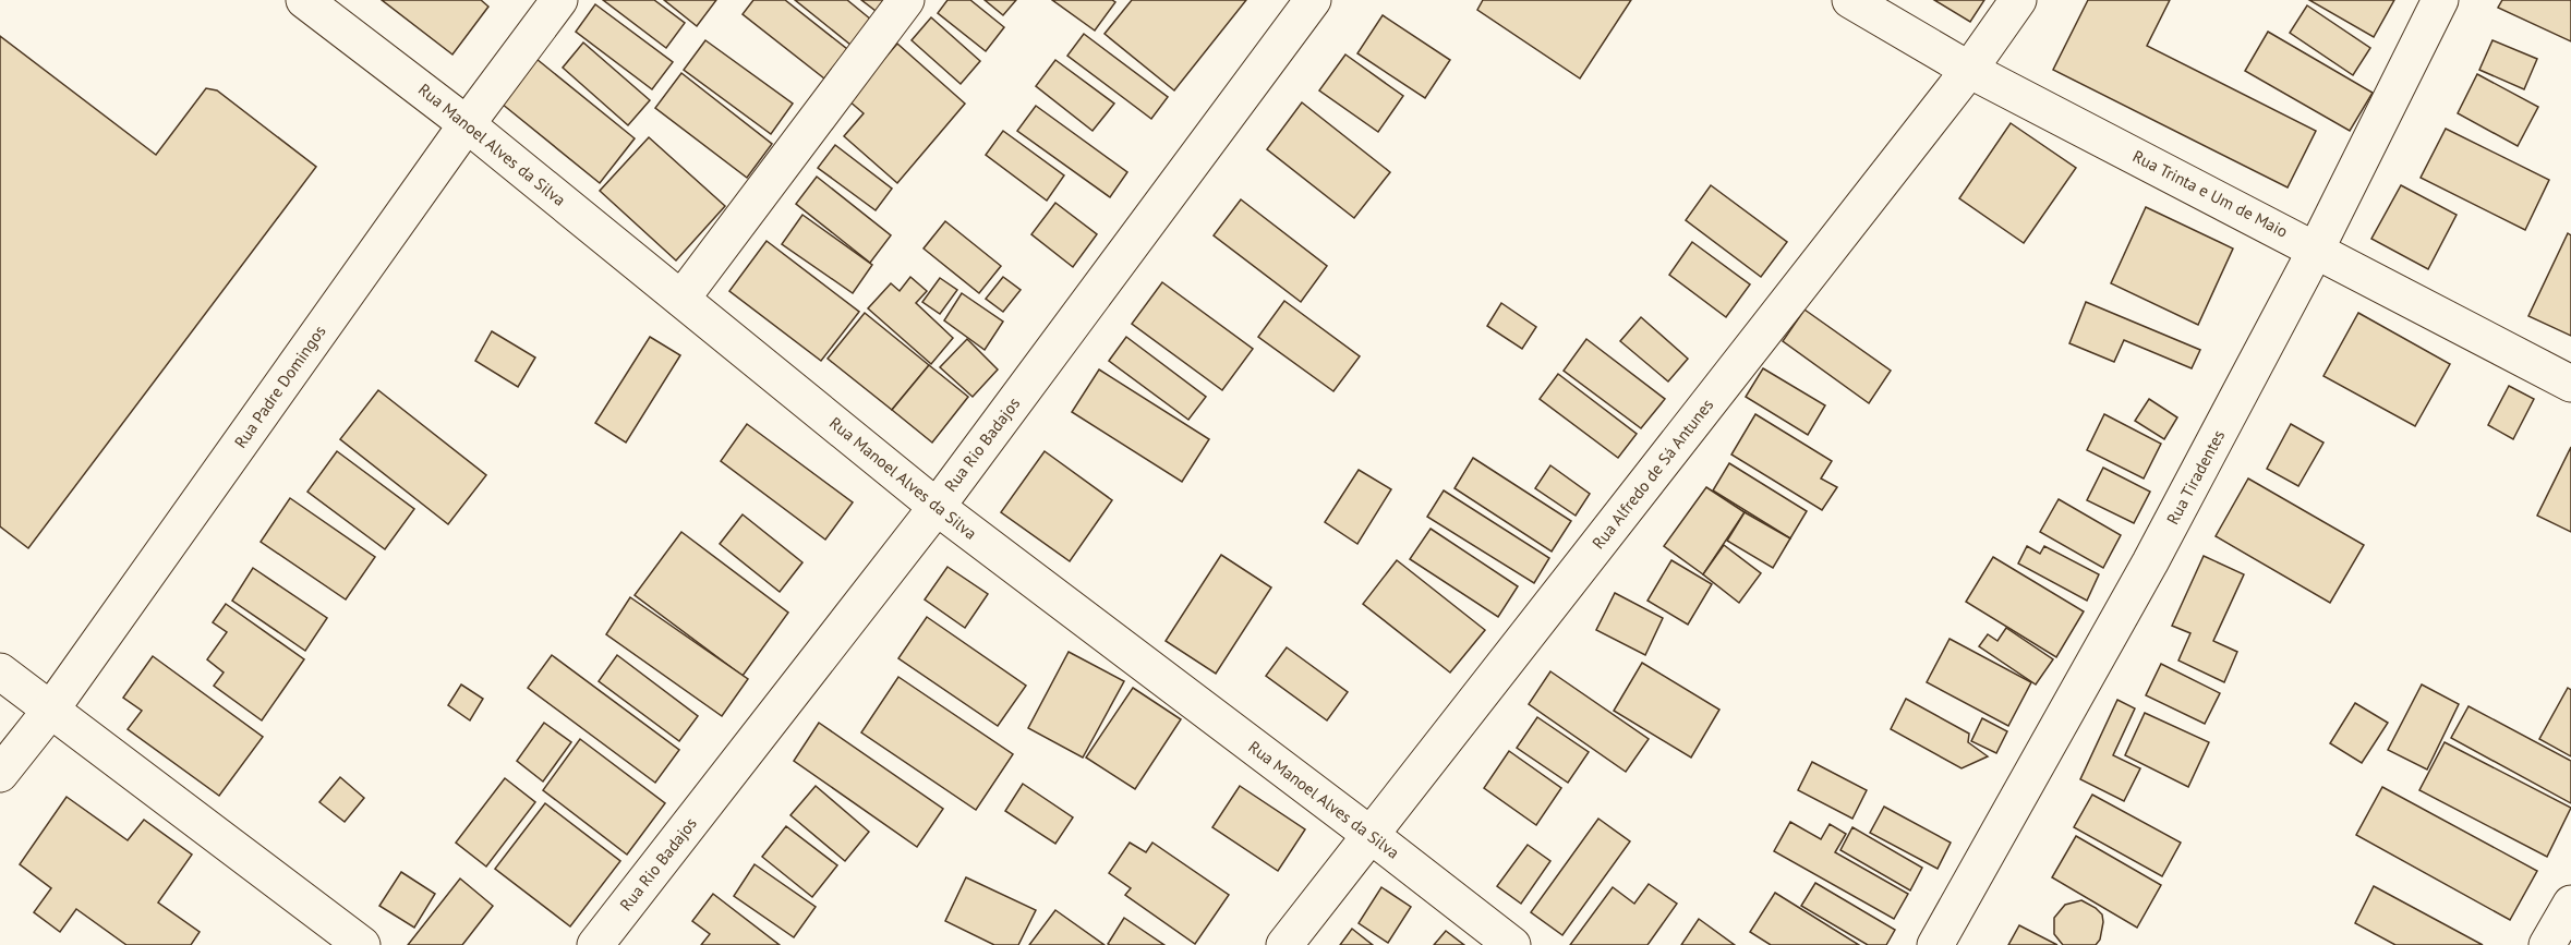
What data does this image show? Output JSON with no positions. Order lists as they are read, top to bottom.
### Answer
{
  "streets": {
    "street": [
      "Rua Manoel Alves da Silva",
      "Rua Trinta e Um de Maio",
      "Rua Padre Domingos",
      "Rua Rio Badajos",
      "Rua Alfredo de Sá Antunes",
      "Rua Tiradentes"
    ]
  },
  "crossings": [
    ["Rua Manoel Alves da Silva", "Rua Padre Domingos"],
    ["Rua Manoel Alves da Silva", "Rua Rio Badajos"],
    ["Rua Manoel Alves da Silva", "Rua Alfredo de Sá Antunes"],
    ["Rua Trinta e Um de Maio", "Rua Alfredo de Sá Antunes"],
    ["Rua Trinta e Um de Maio", "Rua Tiradentes"]
  ]
}
